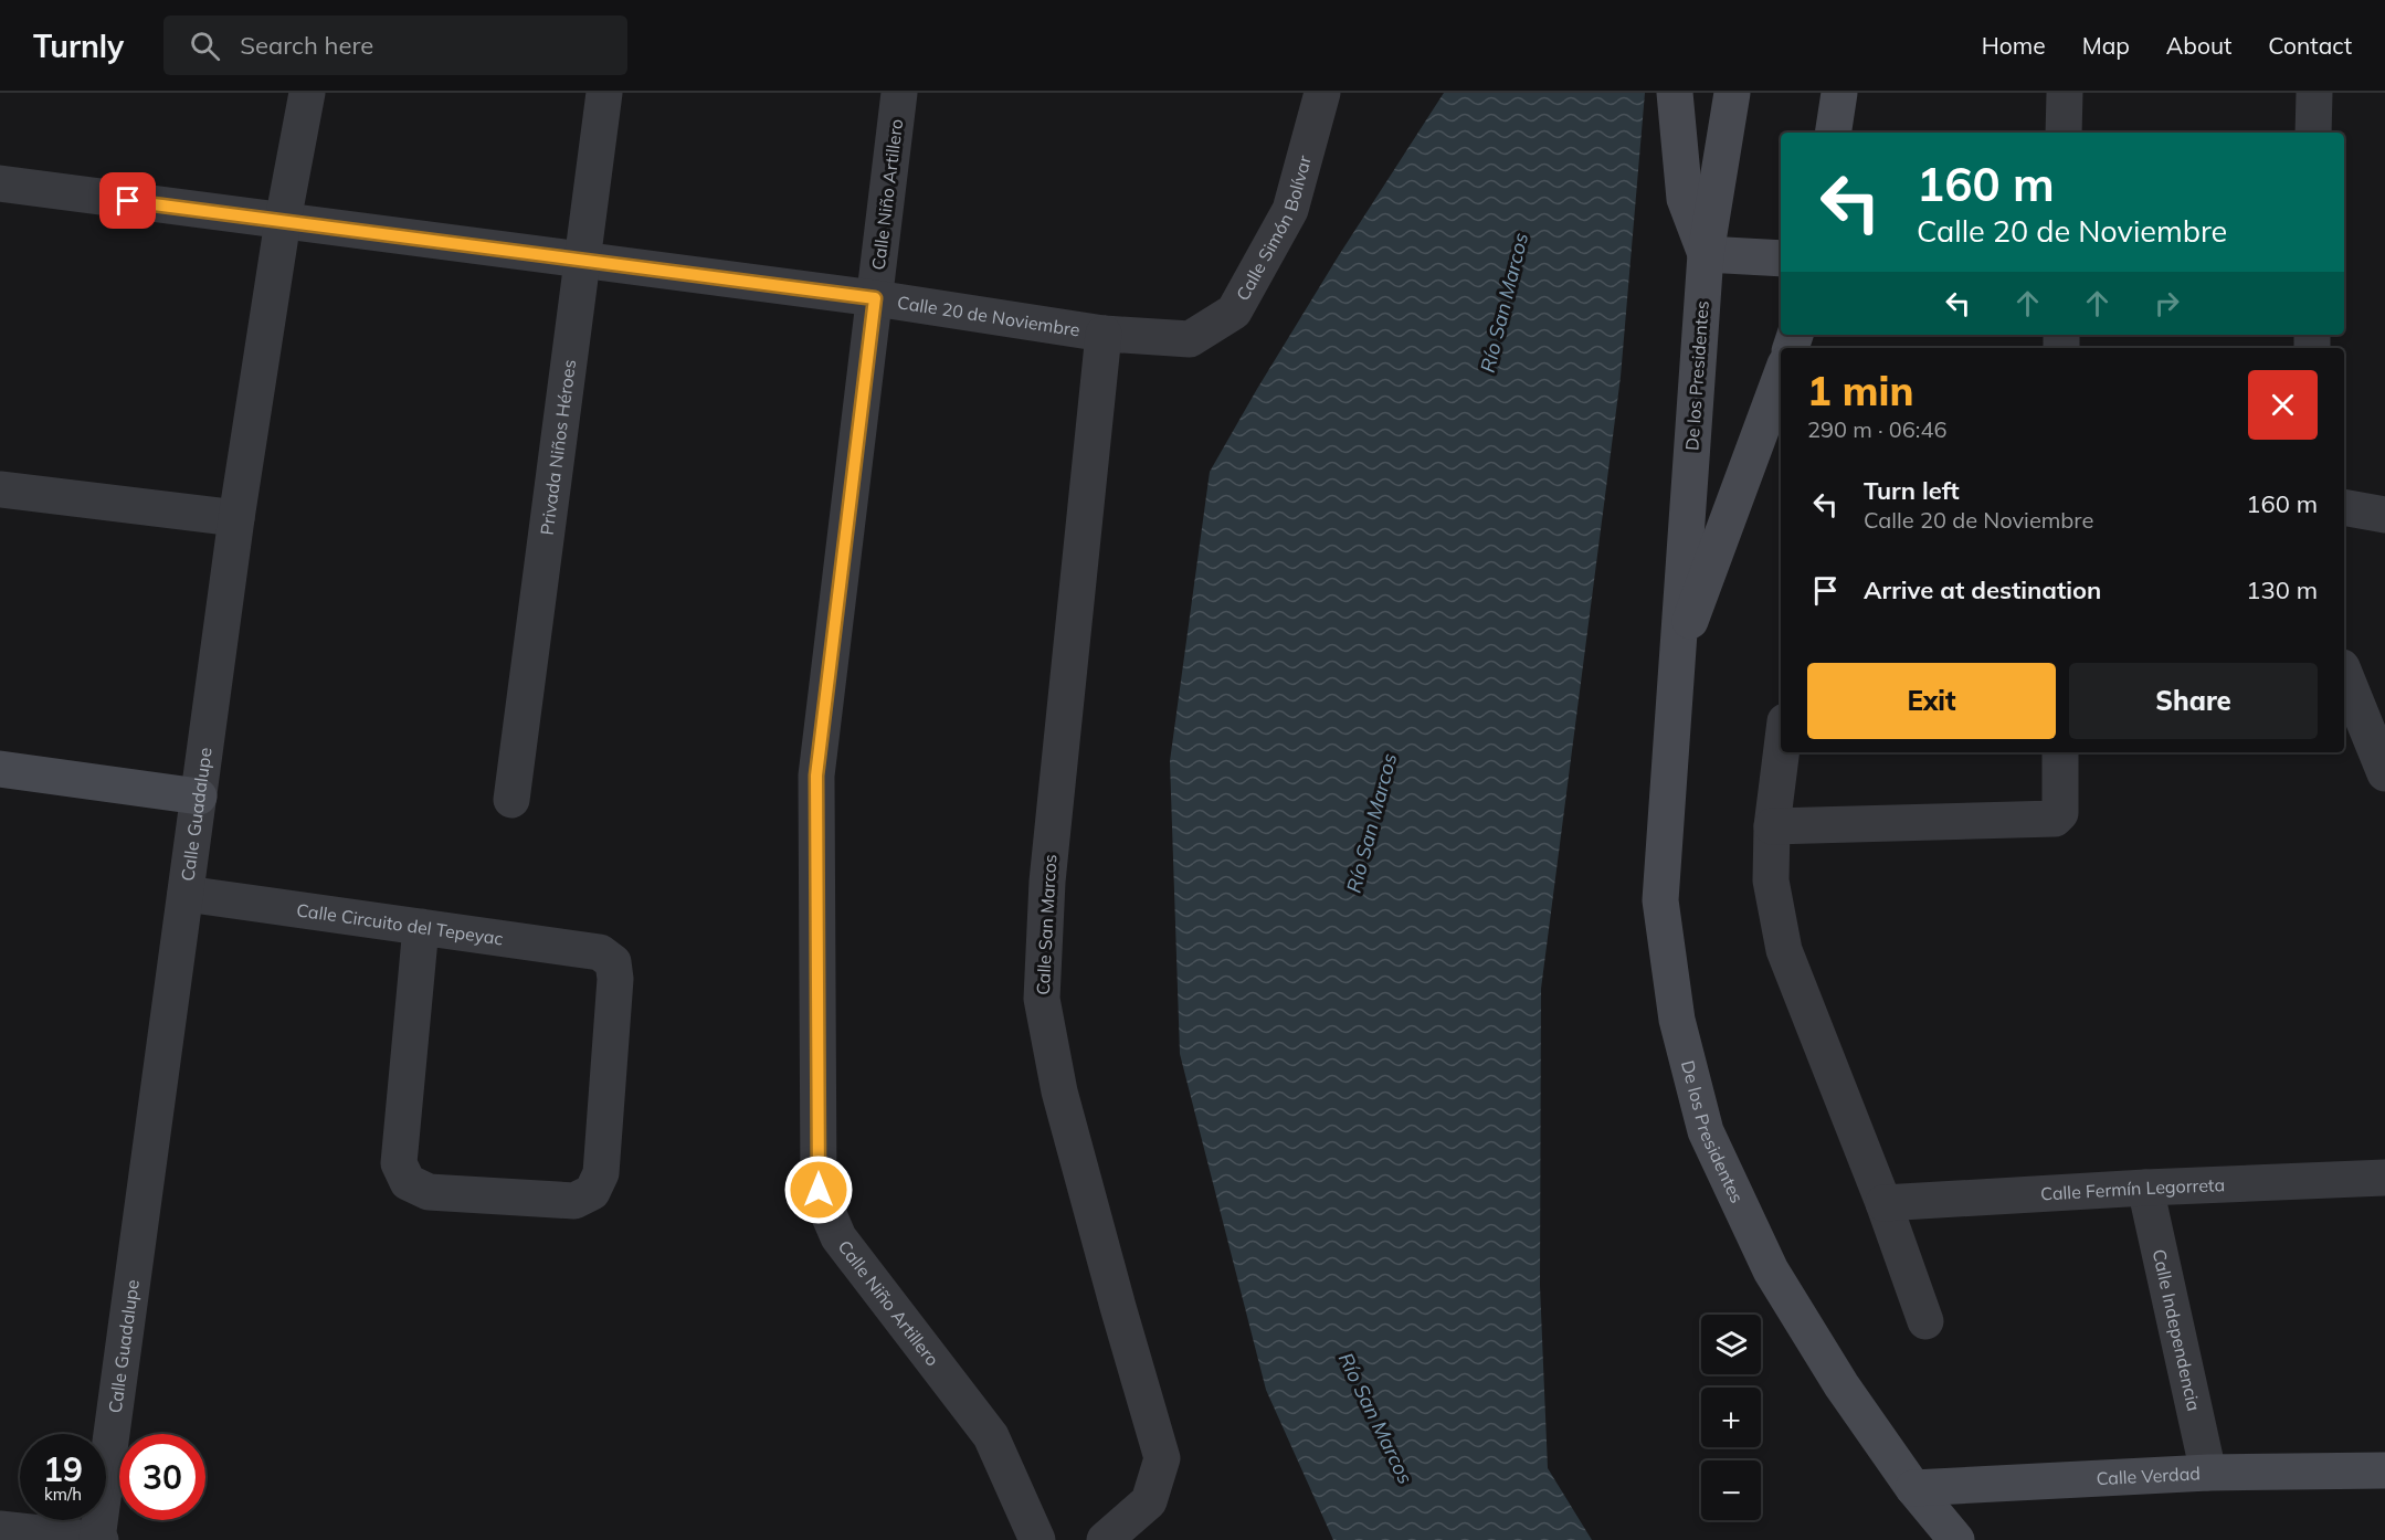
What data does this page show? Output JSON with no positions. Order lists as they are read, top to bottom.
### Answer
{
  "streets": {
    "main road": ["De los Presidentes", "Calle Verdad"],
    "street": [
      "Calle Niño Artillero",
      "Calle Simón Bolívar",
      "Calle 20 de Noviembre",
      "Privada Niños Héroes",
      "Calle Guadalupe",
      "Calle Circuito del Tepeyac",
      "Calle San Marcos",
      "Calle Fermín Legorreta",
      "Calle Independencia"
    ]
  },
  "crossings": [
    ["Calle Niño Artillero", "Calle 20 de Noviembre"],
    ["Calle Simón Bolívar", "Calle 20 de Noviembre"],
    ["Calle 20 de Noviembre", "Privada Niños Héroes"],
    ["Calle 20 de Noviembre", "Calle Guadalupe"],
    ["Calle 20 de Noviembre", "Calle San Marcos"],
    ["De los Presidentes", "Calle Verdad"],
    ["Calle Guadalupe", "Calle Circuito del Tepeyac"],
    ["Calle Fermín Legorreta", "Calle Independencia"],
    ["Calle Independencia", "Calle Verdad"]
  ],
  "water": ["Río San Marcos"],
  "page": {
    "header": "Turnly",
    "search": "Search here",
    "nav": [
      "Home",
      "Map",
      "About",
      "Contact"
    ],
    "turn": ["160 m", "Calle 20 de Noviembre"],
    "heading": ["1 min", "290 m · 06:46"],
    "list": [
      {
        "name": "Turn left",
        "note": "Calle 20 de Noviembre",
        "value": "160 m"
      },
      {
        "name": "Arrive at destination",
        "value": "130 m"
      }
    ],
    "buttons": ["Exit", "Share"],
    "map_buttons": ["+", "−"],
    "speed": "19 km/h",
    "limit": "30"
  }
}
